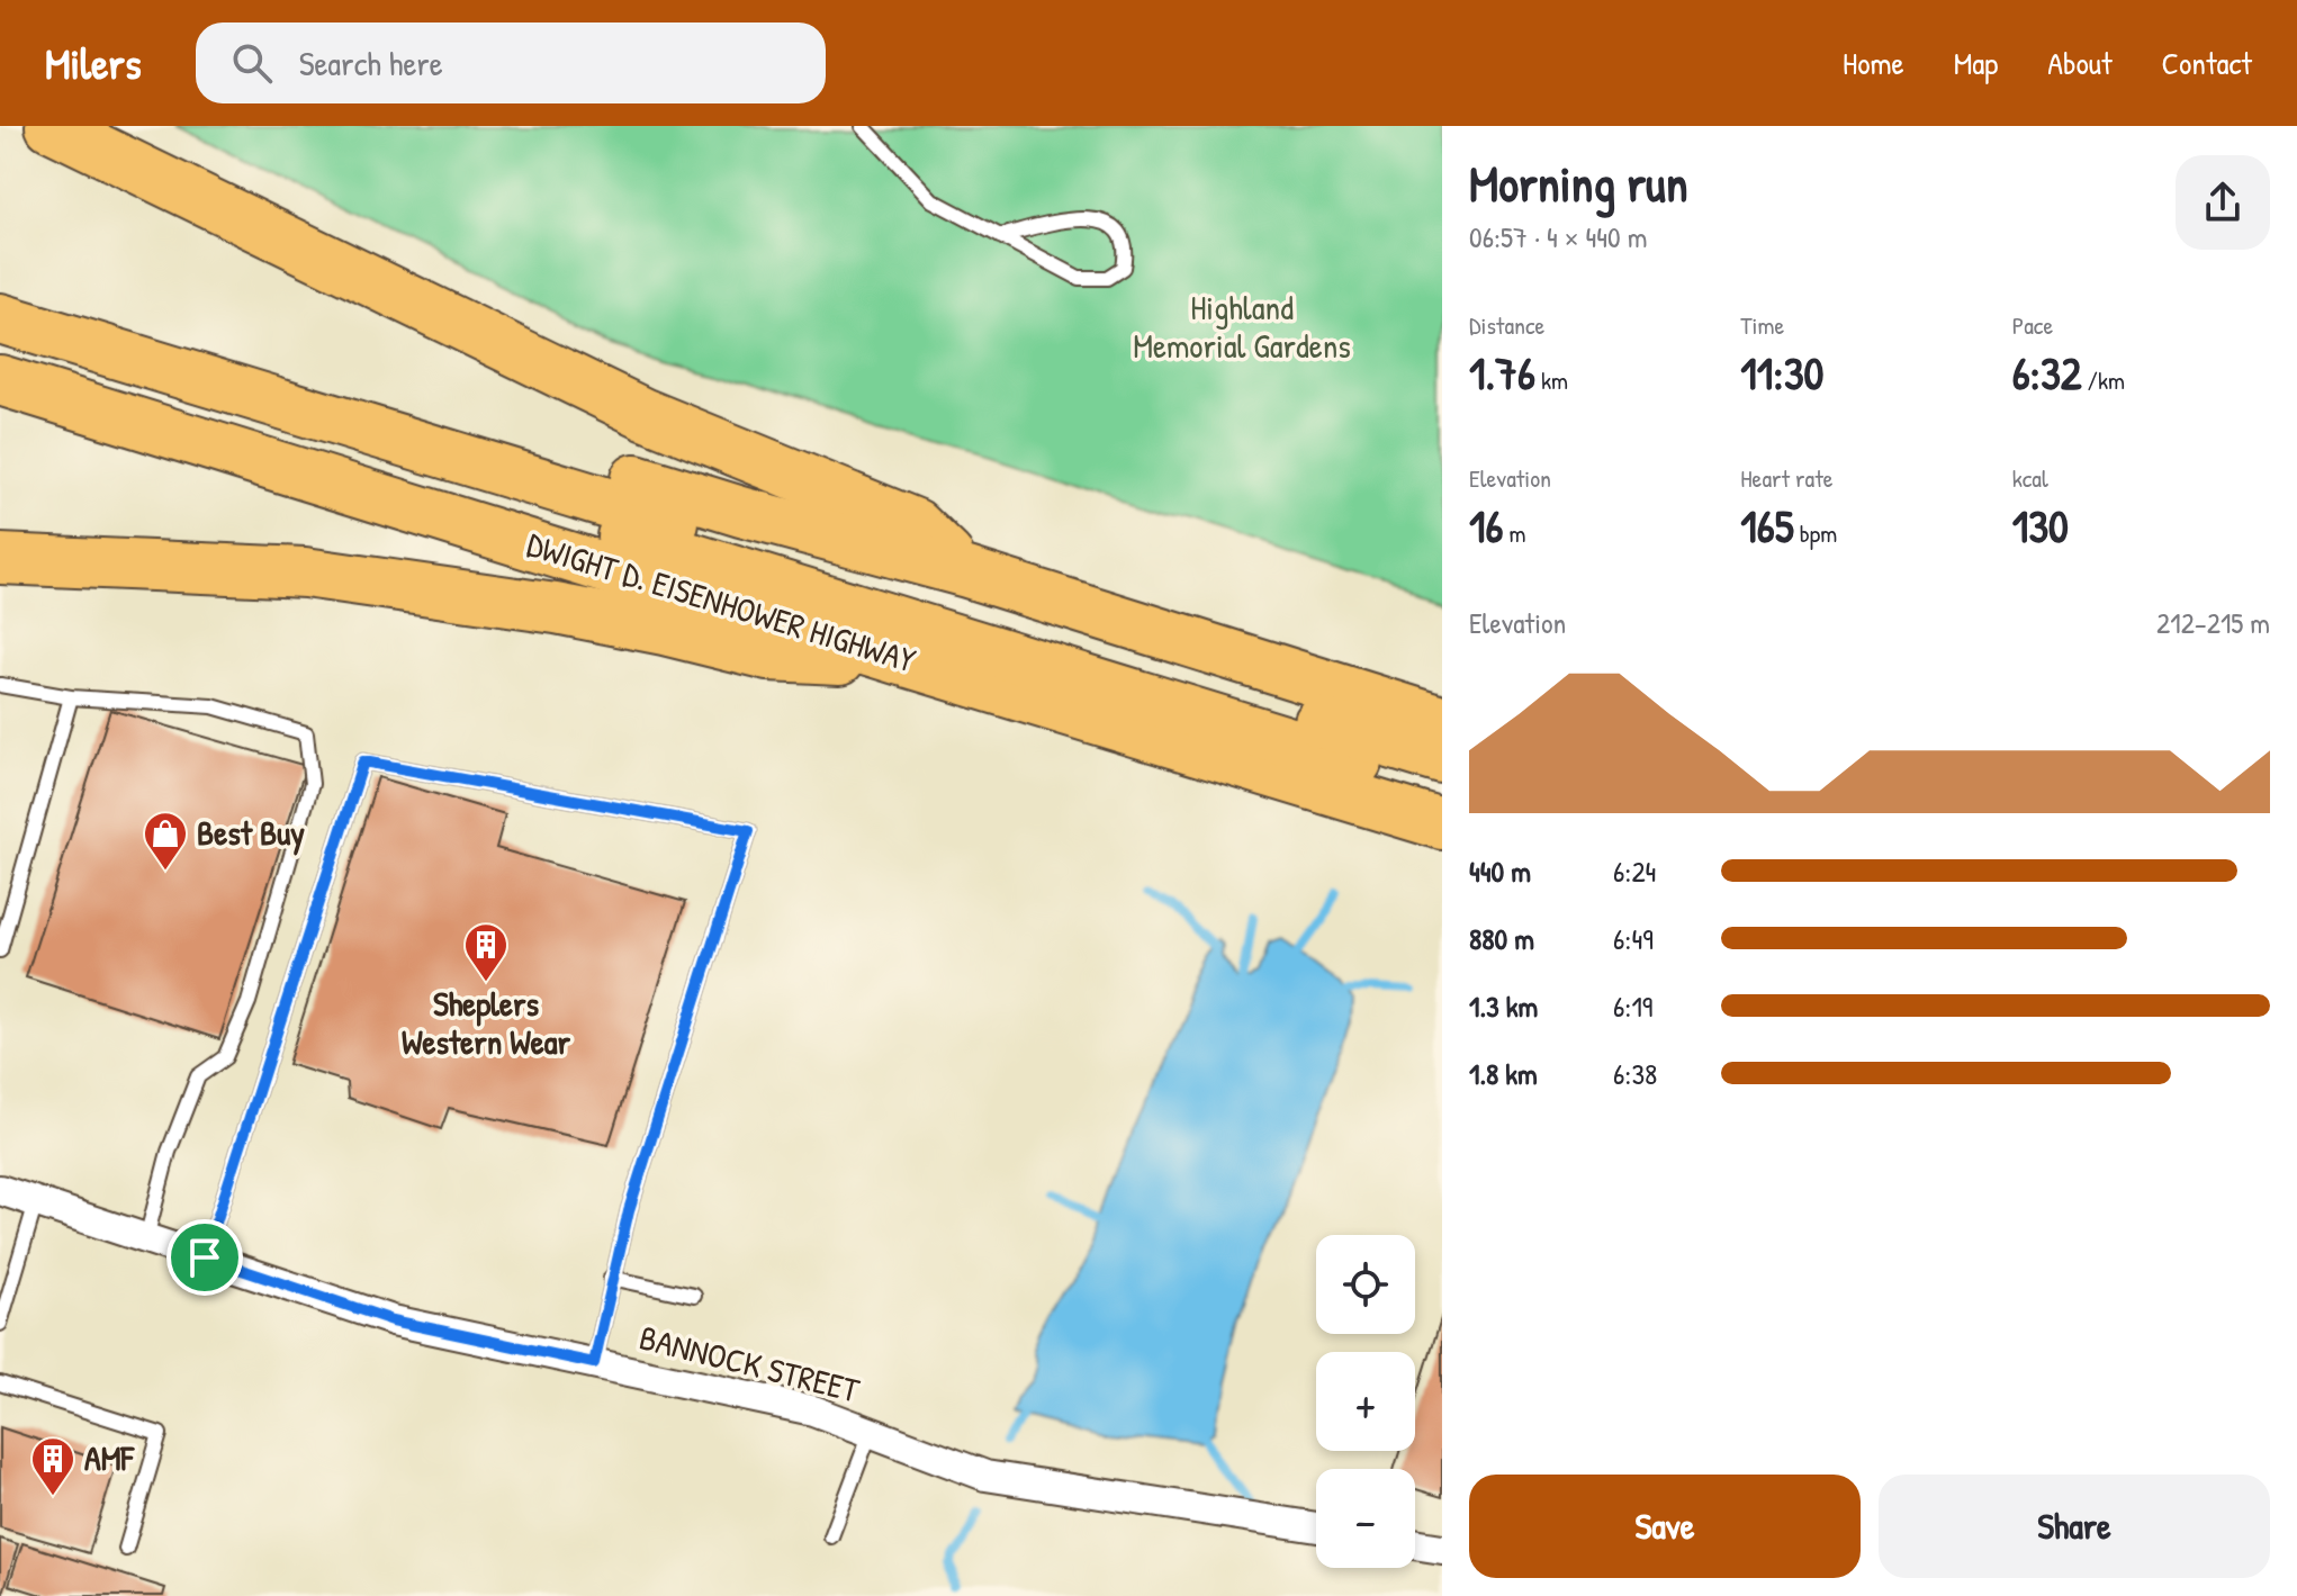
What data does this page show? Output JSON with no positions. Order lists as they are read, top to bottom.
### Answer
{
  "streets": {
    "highway": ["DWIGHT D. EISENHOWER HIGHWAY"],
    "street": ["BANNOCK STREET"]
  },
  "parks": ["Highland Memorial Gardens"],
  "places": {
    "shop": ["Best Buy"],
    "building": ["Sheplers Western Wear", "AMF"]
  },
  "page": {
    "header": "Milers",
    "search": "Search here",
    "nav": [
      "Home",
      "Map",
      "About",
      "Contact"
    ],
    "heading": ["Morning run", "06:57 · 4 × 440 m"],
    "stats": [
      ["Distance", "1.76 km"],
      ["Time", "11:30"],
      ["Pace", "6:32 /km"],
      ["Elevation", "16 m"],
      ["Heart rate", "165 bpm"],
      ["kcal", "130"]
    ],
    "chart": ["Elevation", "212–215 m"],
    "list": [
      {
        "name": "440 m",
        "note": "6:24"
      },
      {
        "name": "880 m",
        "note": "6:49"
      },
      {
        "name": "1.3 km",
        "note": "6:19"
      },
      {
        "name": "1.8 km",
        "note": "6:38"
      }
    ],
    "map_buttons": ["+", "−"],
    "buttons": ["Save", "Share"]
  }
}
